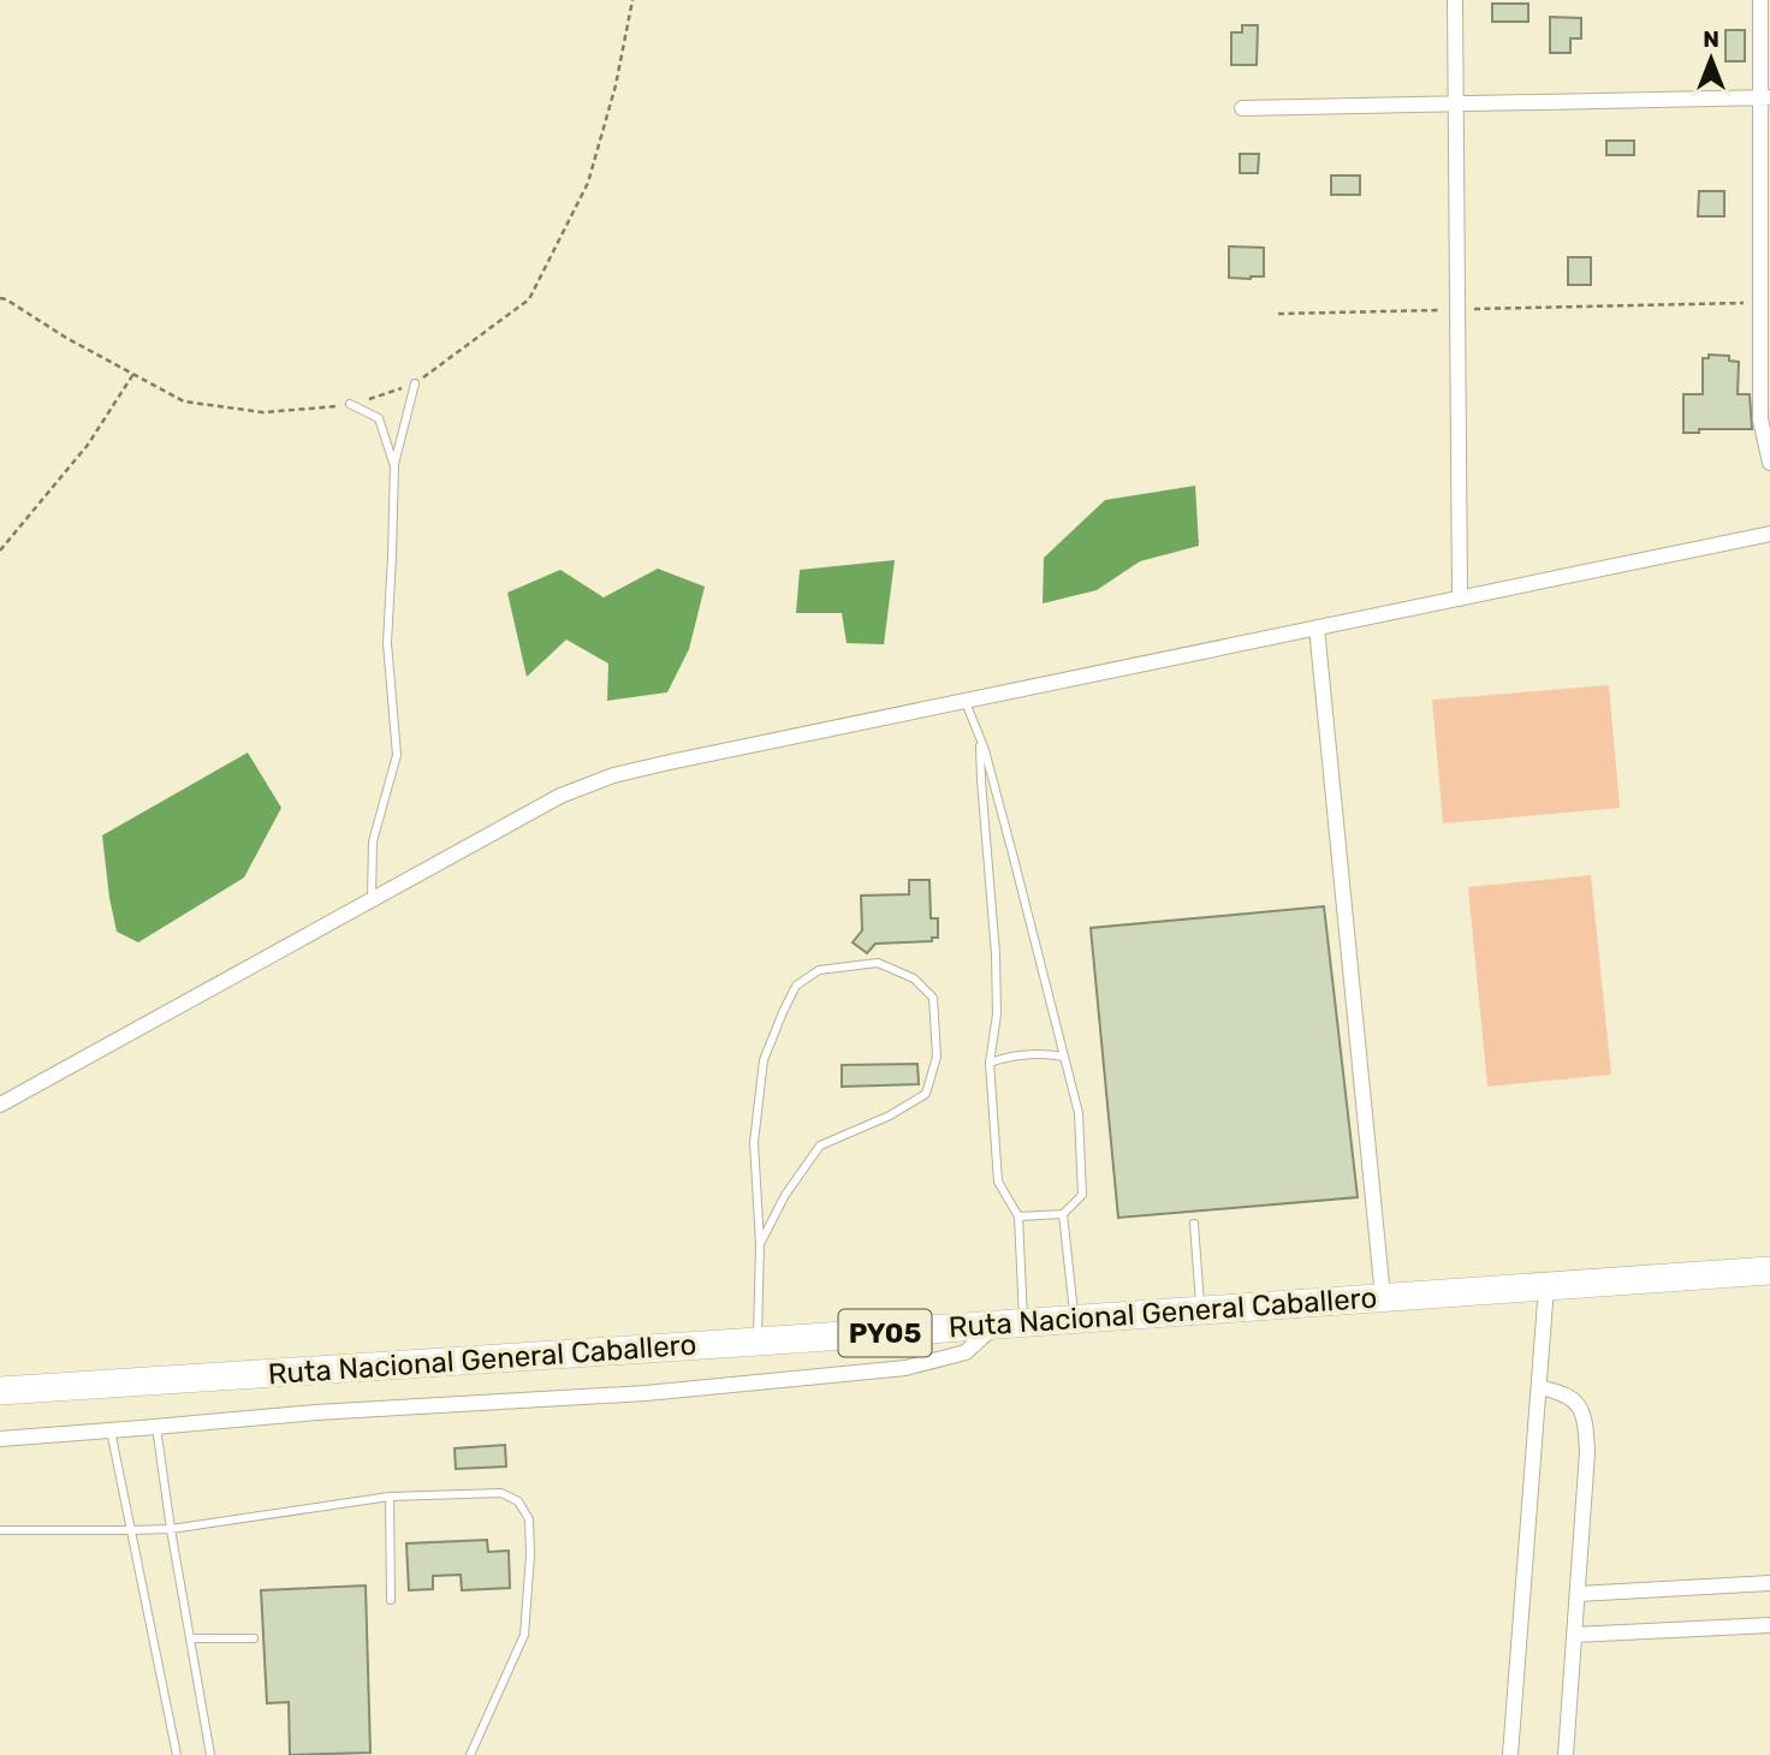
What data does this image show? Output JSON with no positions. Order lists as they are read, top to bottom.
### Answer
{
  "streets": {
    "highway": ["Ruta Nacional General Caballero", "PY05"]
  },
  "north": "top"
}
